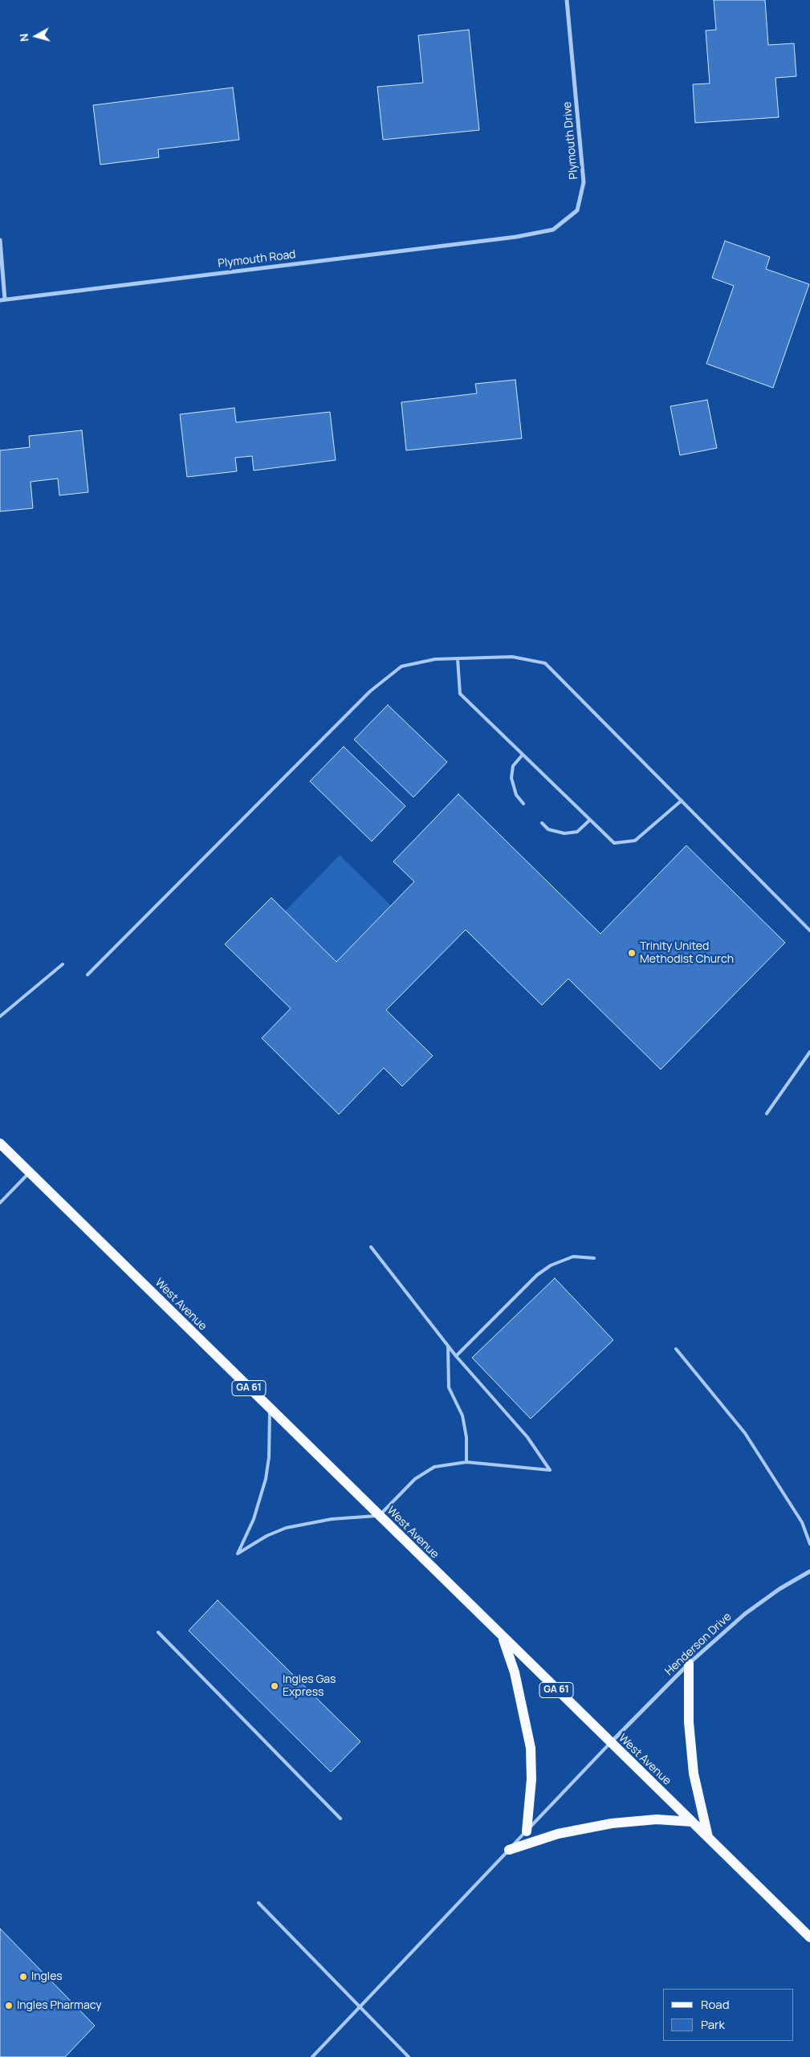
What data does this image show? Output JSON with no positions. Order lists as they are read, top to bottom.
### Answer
{
  "streets": {
    "main road": ["West Avenue", "GA 61"],
    "street": ["Plymouth Drive", "Plymouth Road", "Henderson Drive"]
  },
  "crossings": [
    ["Plymouth Drive", "Plymouth Road"],
    ["West Avenue", "Henderson Drive"]
  ],
  "places": [
    "Trinity United Methodist Church",
    "Ingles Gas Express",
    "Ingles",
    "Ingles Pharmacy"
  ],
  "legend": ["Road", "Park"],
  "north": "left"
}
